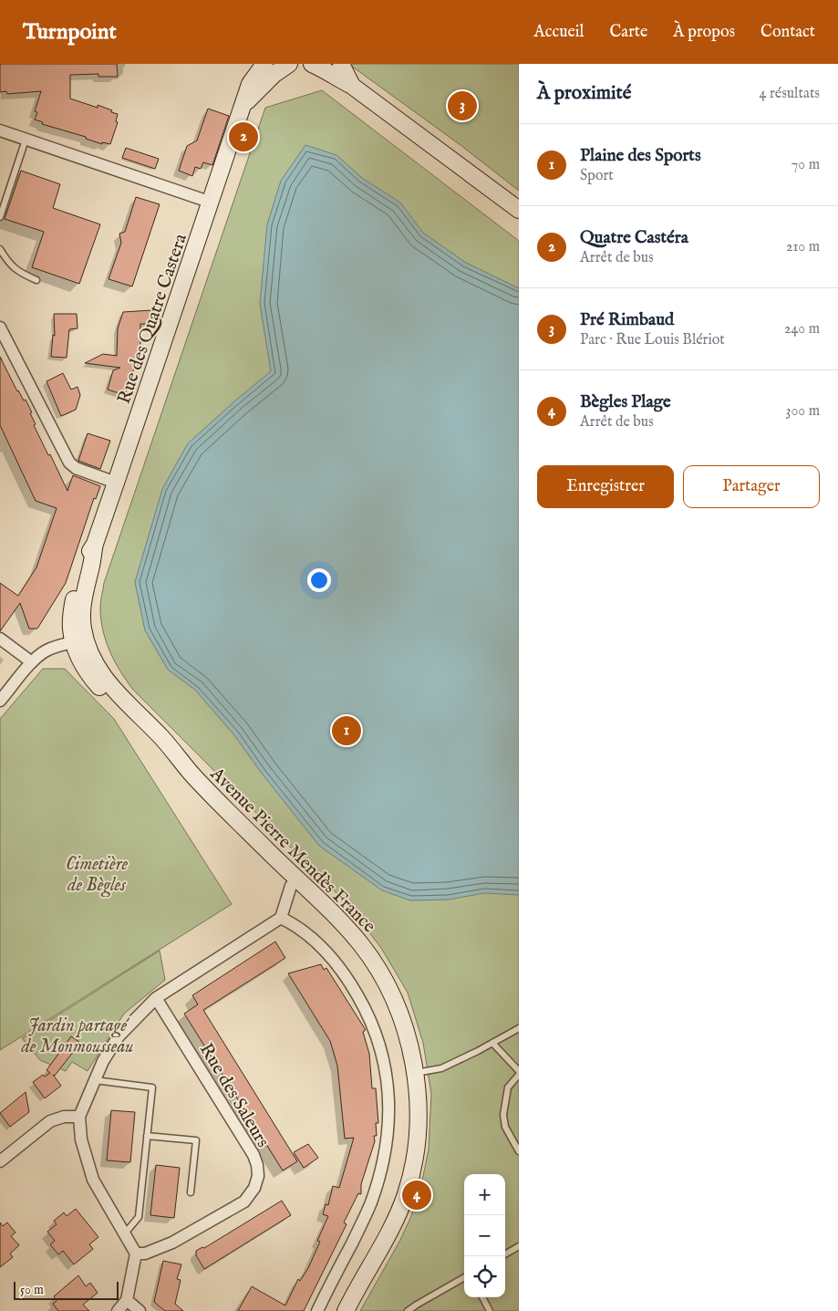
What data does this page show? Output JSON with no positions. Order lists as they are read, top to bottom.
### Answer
{
  "streets": {
    "street": ["Rue des Quatre Castera", "Avenue Pierre Mendès France", "Rue des Saleurs"]
  },
  "crossings": [
    ["Rue des Quatre Castera", "Avenue Pierre Mendès France"]
  ],
  "parks": ["Cimetière de Bègles", "Jardin partagé de Monmousseau"],
  "scale_bar": "50 m",
  "page": {
    "header": "Turnpoint",
    "nav": [
      "Accueil",
      "Carte",
      "À propos",
      "Contact"
    ],
    "heading": ["À proximité", "4 résultats"],
    "pins": [
      "3",
      "2",
      "1",
      "4"
    ],
    "list": [
      {
        "mark": "1",
        "name": "Plaine des Sports",
        "note": "Sport",
        "value": "70 m"
      },
      {
        "mark": "2",
        "name": "Quatre Castéra",
        "note": "Arrêt de bus",
        "value": "210 m"
      },
      {
        "mark": "3",
        "name": "Pré Rimbaud",
        "note": "Parc · Rue Louis Blériot",
        "value": "240 m"
      },
      {
        "mark": "4",
        "name": "Bègles Plage",
        "note": "Arrêt de bus",
        "value": "300 m"
      }
    ],
    "buttons": ["Enregistrer", "Partager"],
    "map_buttons": ["+", "−"],
    "scale": "50 m"
  }
}
